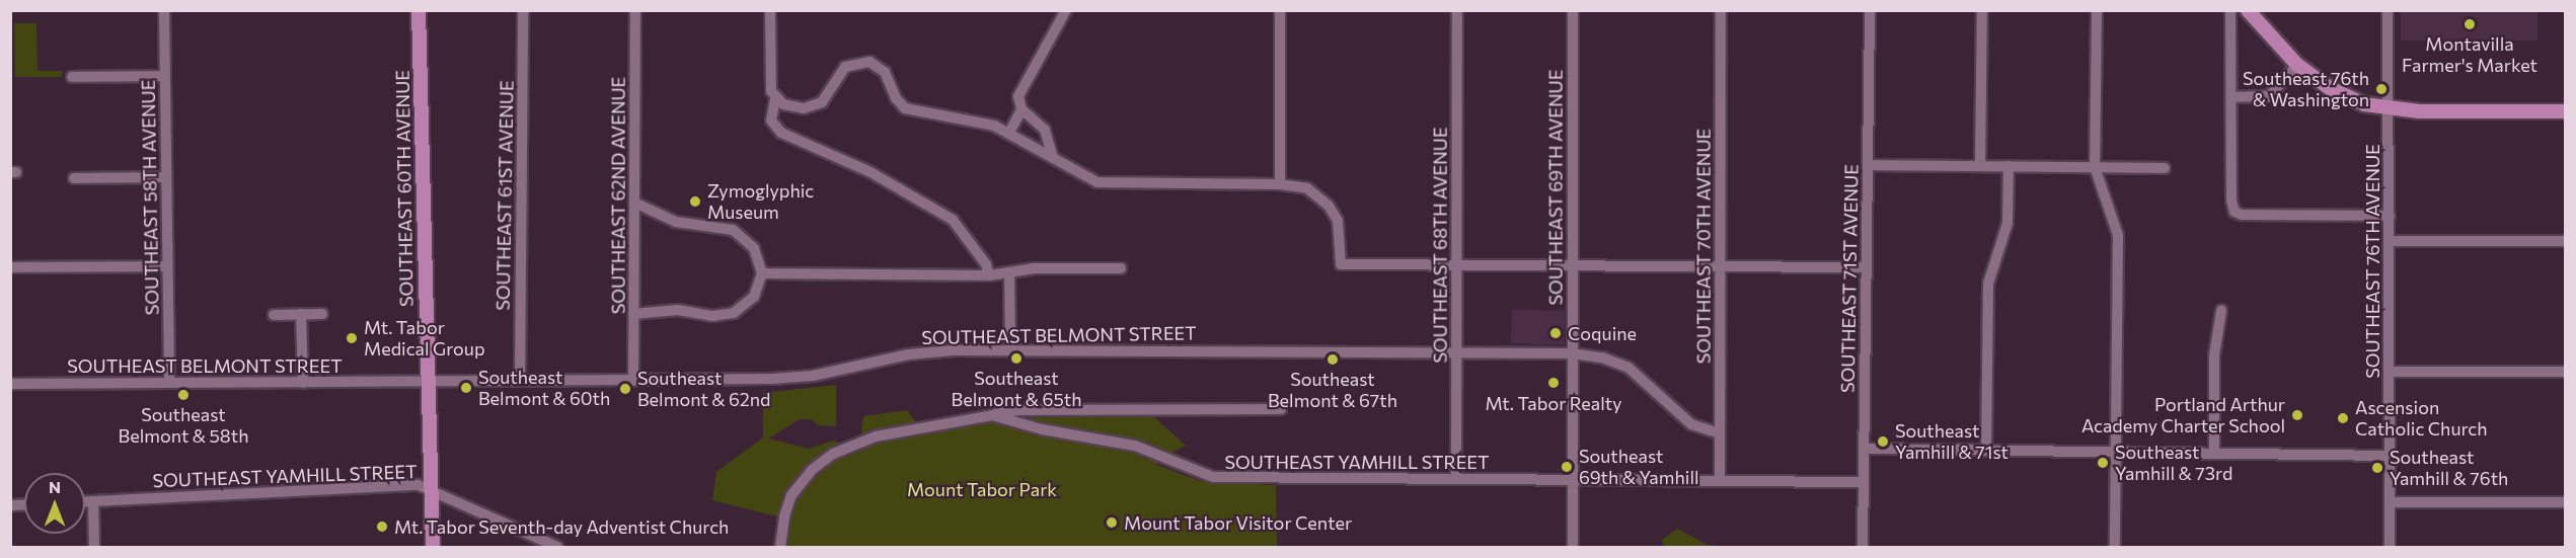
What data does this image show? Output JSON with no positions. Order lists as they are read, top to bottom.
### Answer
{
  "streets": {
    "main road": ["SOUTHEAST 60TH AVENUE"],
    "street": [
      "SOUTHEAST 69TH AVENUE",
      "SOUTHEAST 61ST AVENUE",
      "SOUTHEAST 62ND AVENUE",
      "SOUTHEAST 58TH AVENUE",
      "SOUTHEAST 68TH AVENUE",
      "SOUTHEAST 70TH AVENUE",
      "SOUTHEAST 76TH AVENUE",
      "SOUTHEAST 71ST AVENUE",
      "SOUTHEAST BELMONT STREET",
      "SOUTHEAST YAMHILL STREET"
    ]
  },
  "crossings": [
    ["SOUTHEAST 69TH AVENUE", "SOUTHEAST BELMONT STREET"],
    ["SOUTHEAST 69TH AVENUE", "SOUTHEAST YAMHILL STREET"],
    ["SOUTHEAST 60TH AVENUE", "SOUTHEAST BELMONT STREET"],
    ["SOUTHEAST 60TH AVENUE", "SOUTHEAST YAMHILL STREET"],
    ["SOUTHEAST 61ST AVENUE", "SOUTHEAST BELMONT STREET"],
    ["SOUTHEAST 62ND AVENUE", "SOUTHEAST BELMONT STREET"],
    ["SOUTHEAST 58TH AVENUE", "SOUTHEAST BELMONT STREET"],
    ["SOUTHEAST 68TH AVENUE", "SOUTHEAST BELMONT STREET"],
    ["SOUTHEAST 68TH AVENUE", "SOUTHEAST YAMHILL STREET"],
    ["SOUTHEAST 70TH AVENUE", "SOUTHEAST BELMONT STREET"],
    ["SOUTHEAST 70TH AVENUE", "SOUTHEAST YAMHILL STREET"],
    ["SOUTHEAST 71ST AVENUE", "SOUTHEAST YAMHILL STREET"]
  ],
  "parks": ["Mount Tabor Park"],
  "places": [
    "Montavilla Farmer's Market",
    "Southeast 76th & Washington",
    "Zymoglyphic Museum",
    "Coquine",
    "Mt. Tabor Medical Group",
    "Southeast Belmont & 65th",
    "Southeast Belmont & 67th",
    "Mt. Tabor Realty",
    "Southeast Belmont & 60th",
    "Southeast Belmont & 62nd",
    "Southeast Belmont & 58th",
    "Portland Arthur Academy Charter School",
    "Ascension Catholic Church",
    "Southeast Yamhill & 71st",
    "Southeast Yamhill & 73rd",
    "Southeast 69th & Yamhill",
    "Southeast Yamhill & 76th",
    "Mount Tabor Visitor Center",
    "Mt. Tabor Seventh-day Adventist Church"
  ],
  "north": "top"
}
